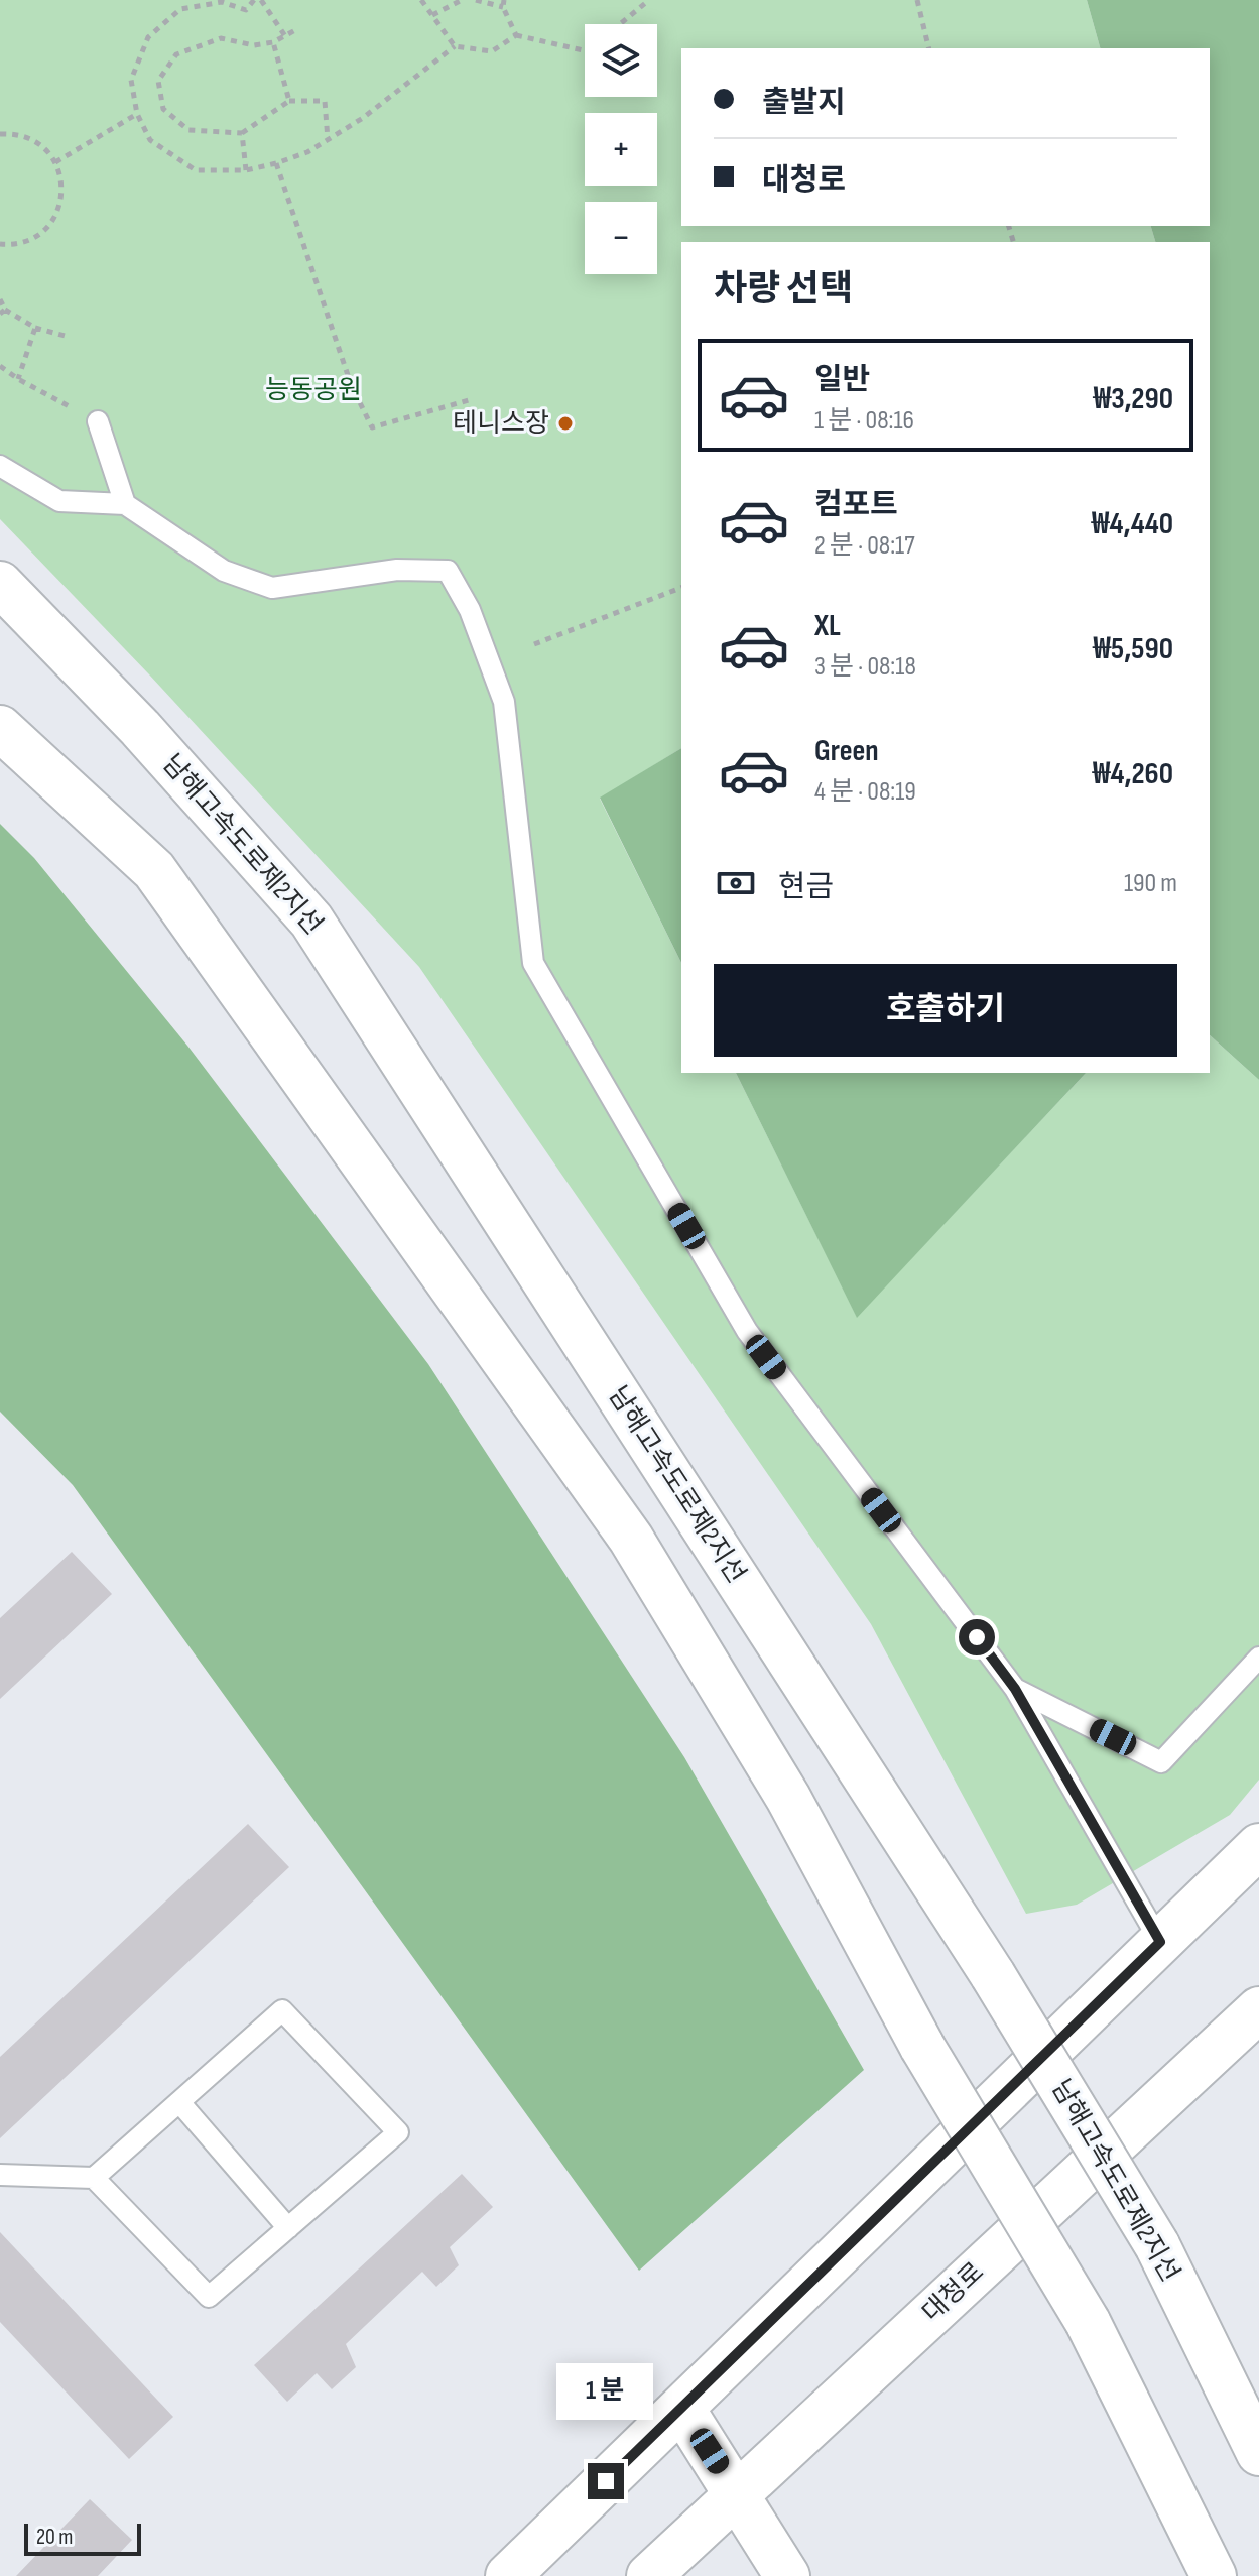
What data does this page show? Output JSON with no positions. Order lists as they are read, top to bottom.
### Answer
{
  "streets": {
    "main road": ["남해고속도로제2지선", "대청로"]
  },
  "parks": ["능동공원"],
  "places": ["테니스장"],
  "scale_bar": "20 m",
  "page": {
    "map_buttons": ["+", "−"],
    "banner": ["출발지", "대청로"],
    "heading": "차량 선택",
    "list": [
      {
        "name": "일반",
        "note": "1 분 · 08:16",
        "value": "₩3,290"
      },
      {
        "name": "컴포트",
        "note": "2 분 · 08:17",
        "value": "₩4,440"
      },
      {
        "name": "XL",
        "note": "3 분 · 08:18",
        "value": "₩5,590"
      },
      {
        "name": "Green",
        "note": "4 분 · 08:19",
        "value": "₩4,260"
      }
    ],
    "pay": ["현금", "190 m"],
    "buttons": "호출하기",
    "bubble": "1 분",
    "scale": "20 m"
  }
}
